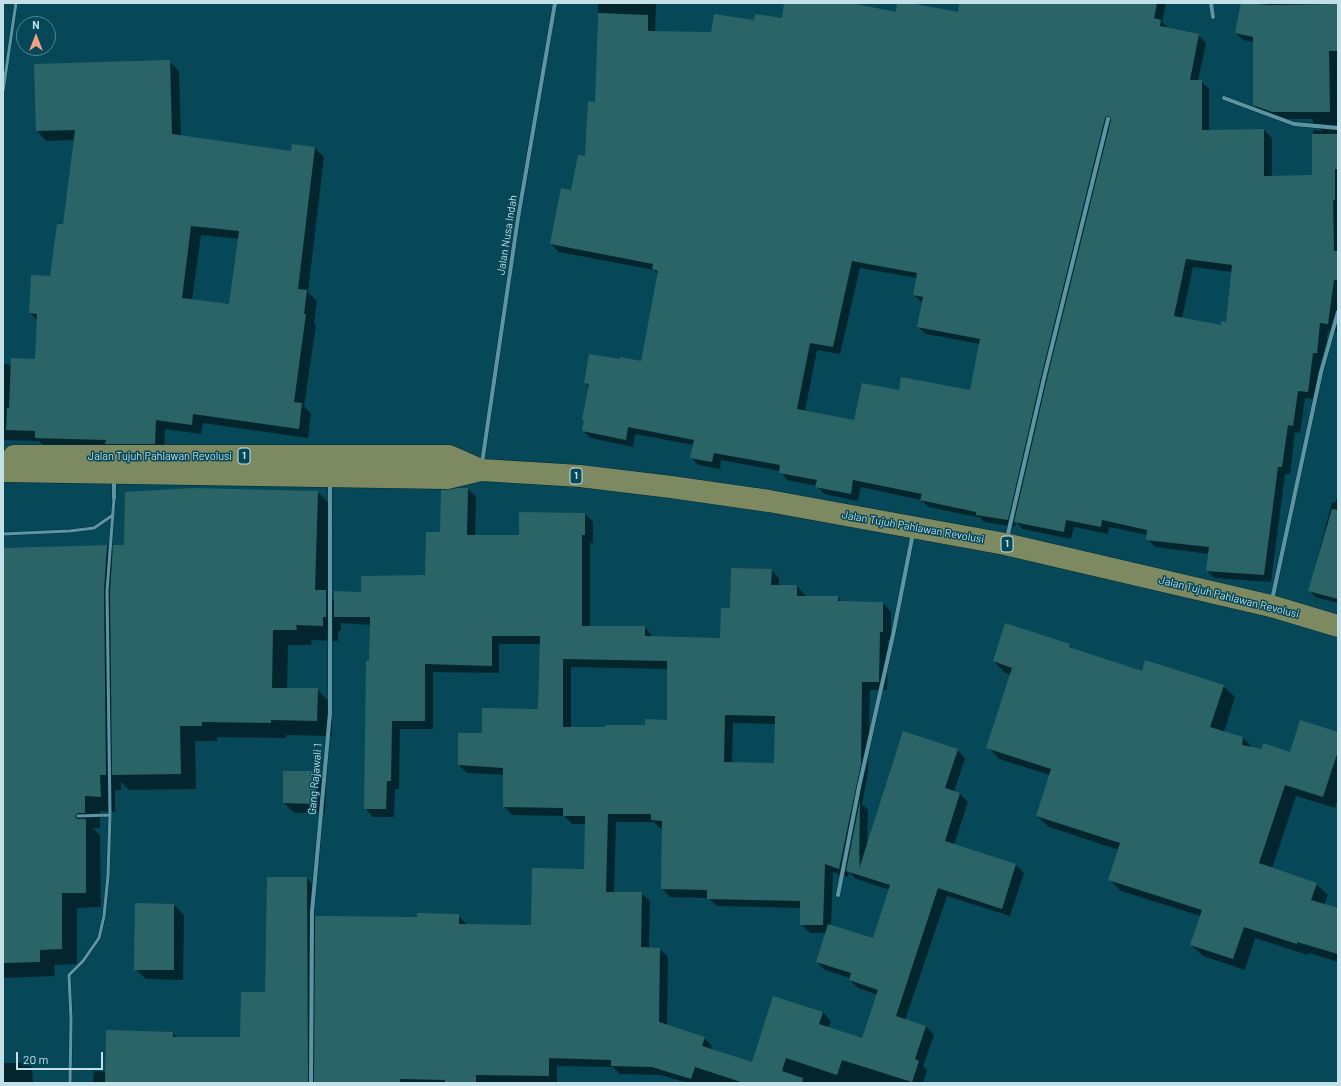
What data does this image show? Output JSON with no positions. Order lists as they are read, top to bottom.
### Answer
{
  "streets": {
    "main road": ["Jalan Tujuh Pahlawan Revolusi", "1"],
    "street": ["Jalan Nusa Indah", "Gang Rajawali 1"]
  },
  "crossings": [
    ["Jalan Nusa Indah", "Jalan Tujuh Pahlawan Revolusi"],
    ["Jalan Tujuh Pahlawan Revolusi", "Gang Rajawali 1"]
  ],
  "scale_bar": "20 m",
  "north": "top"
}
